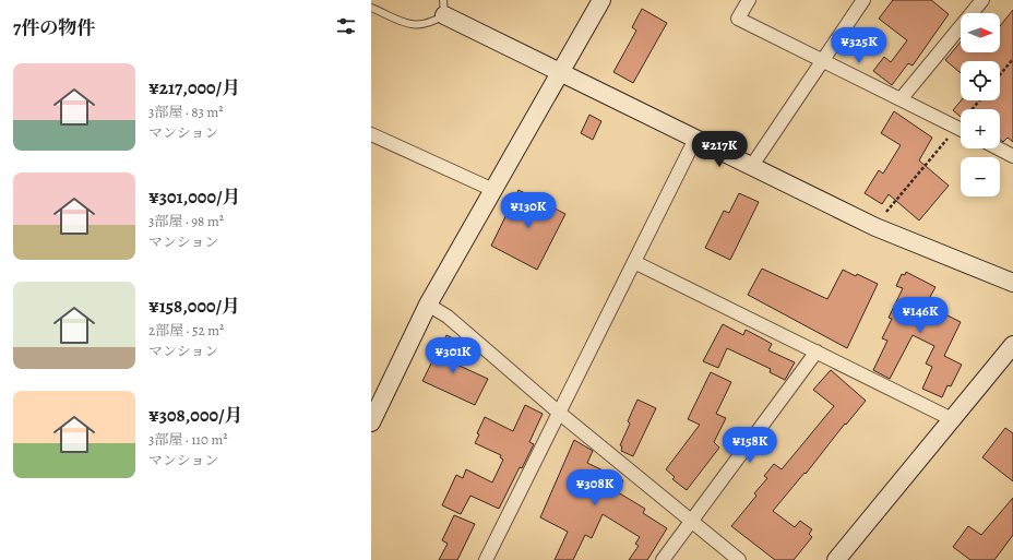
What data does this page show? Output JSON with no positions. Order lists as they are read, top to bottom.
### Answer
{
  "north": "right",
  "page": {
    "heading": "7件の物件",
    "map_buttons": ["+", "−"],
    "price": [
      "¥325K",
      "¥217K",
      "¥130K",
      "¥146K",
      "¥301K",
      "¥158K",
      "¥308K"
    ],
    "list": [
      {
        "name": "¥217,000/月",
        "note": "3部屋 · 83 m² · マンション"
      },
      {
        "name": "¥301,000/月",
        "note": "3部屋 · 98 m² · マンション"
      },
      {
        "name": "¥158,000/月",
        "note": "2部屋 · 52 m² · マンション"
      },
      {
        "name": "¥308,000/月",
        "note": "3部屋 · 110 m² · マンション"
      }
    ]
  }
}
